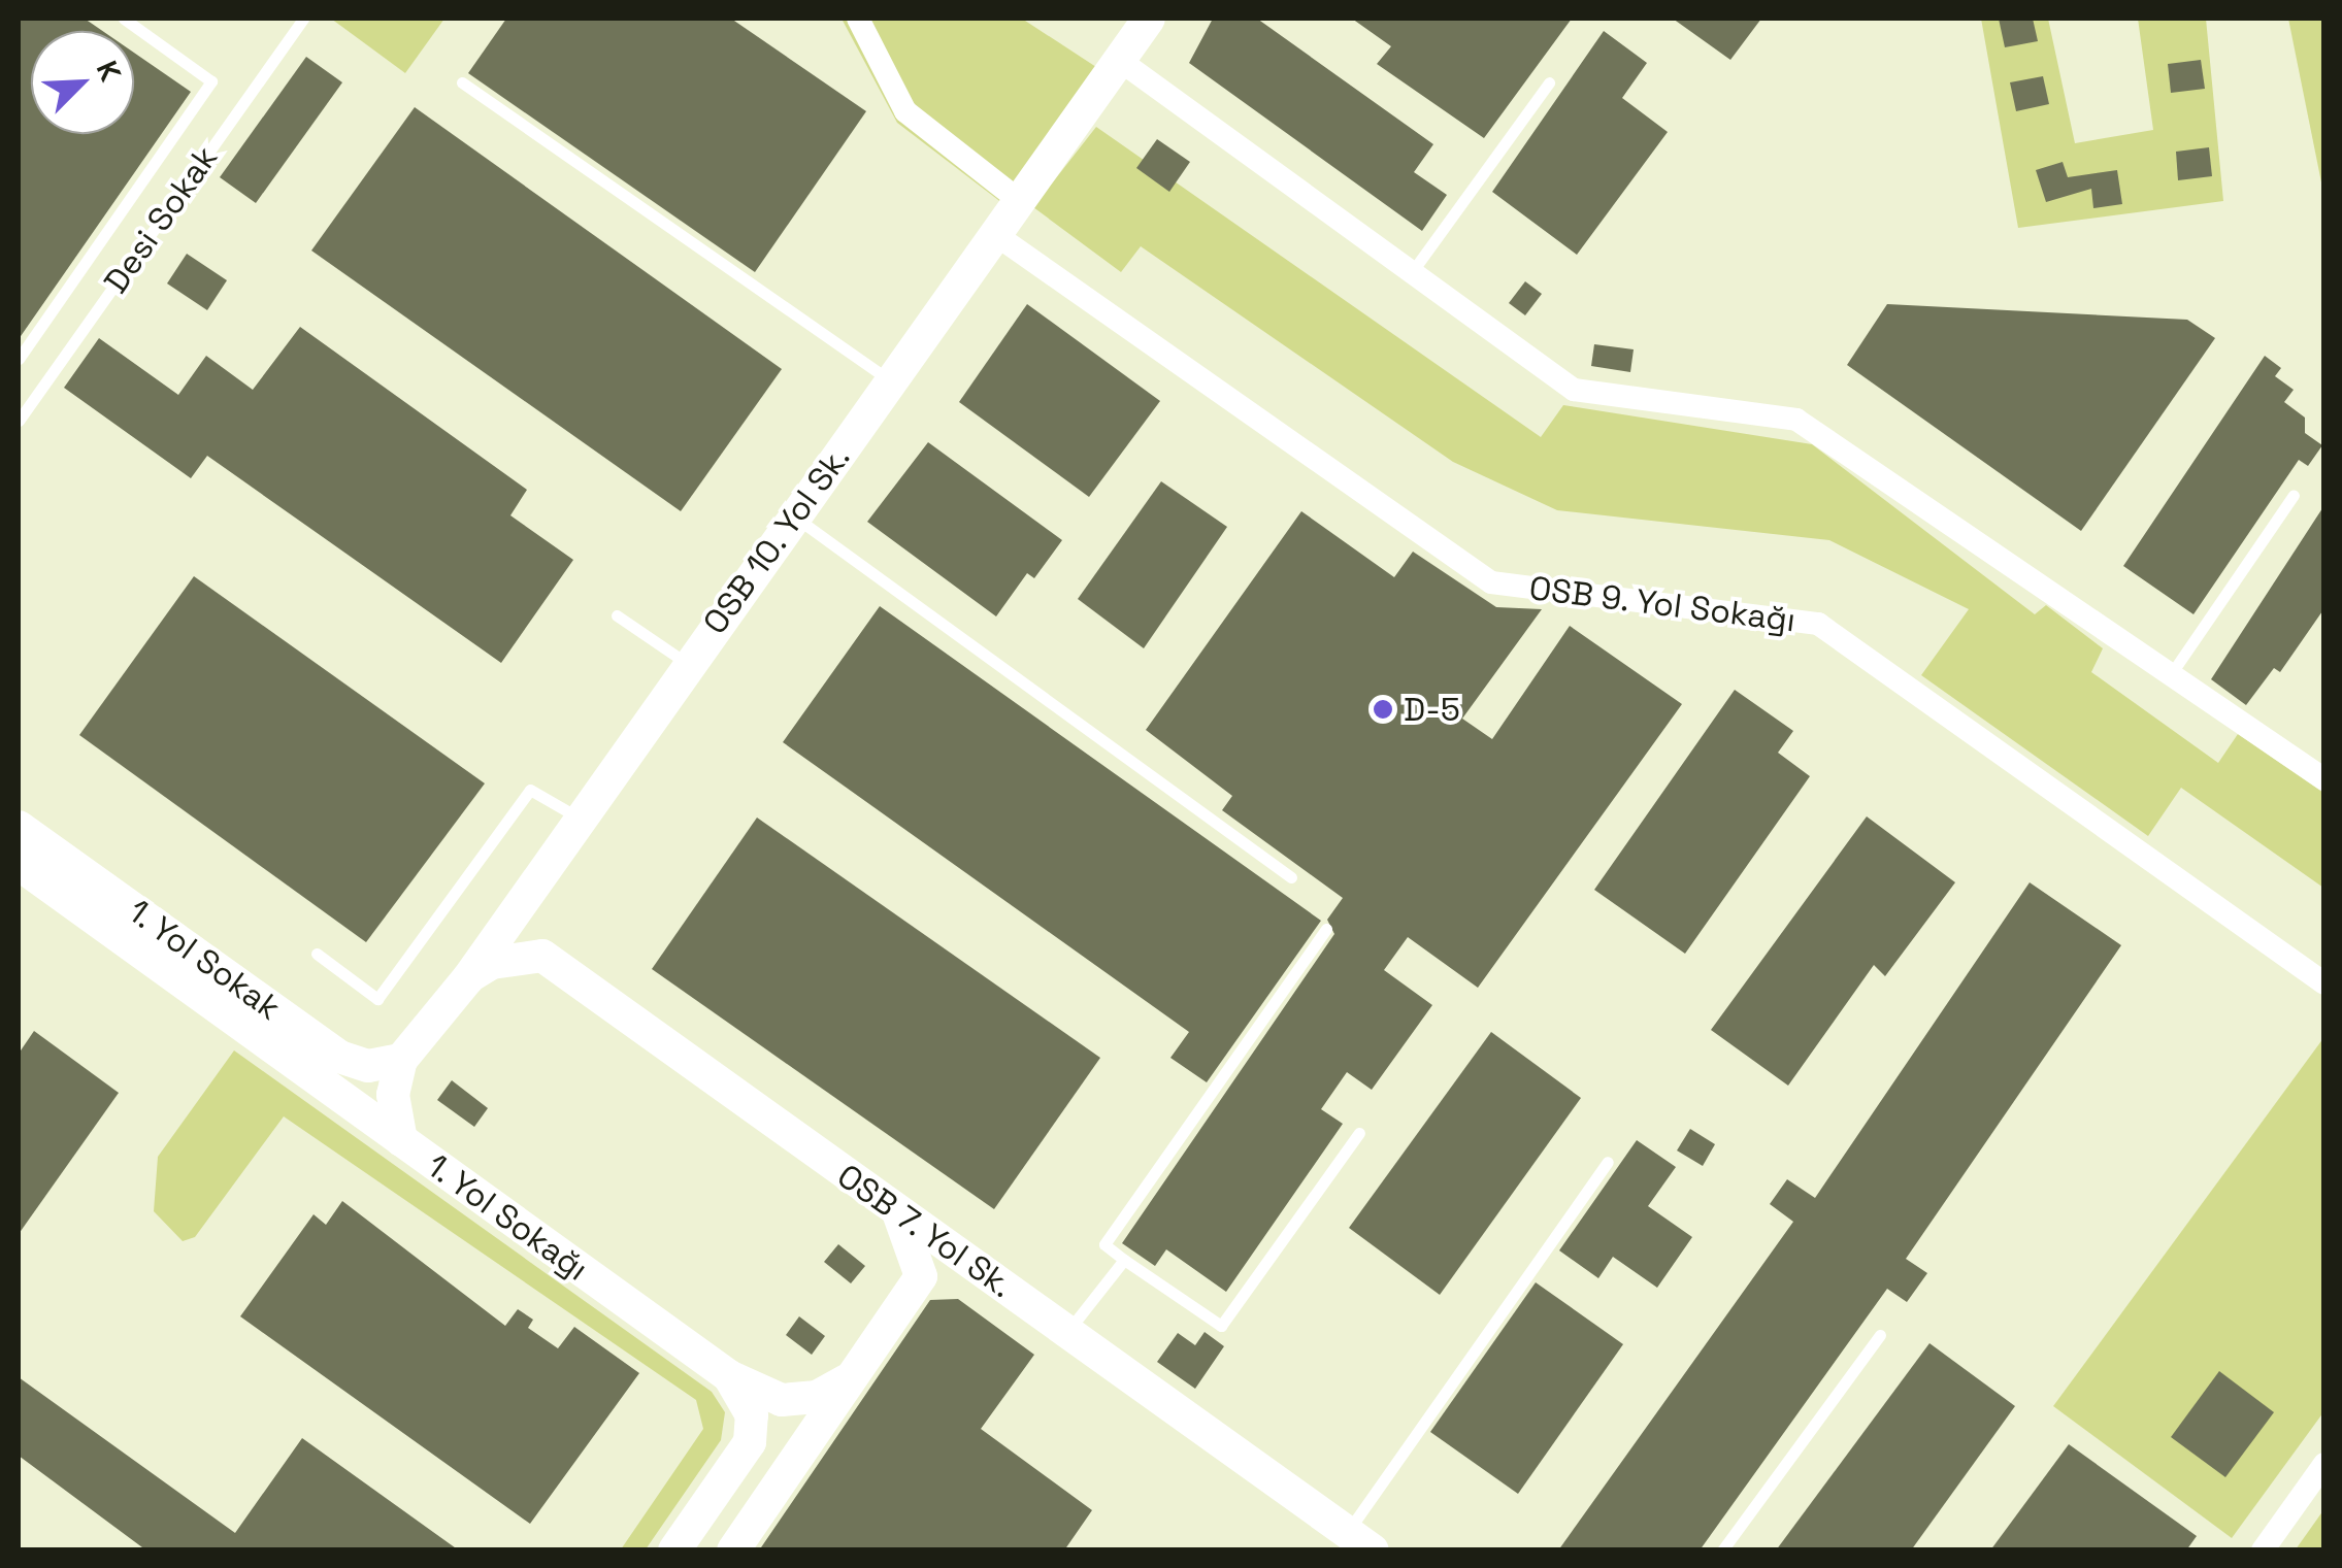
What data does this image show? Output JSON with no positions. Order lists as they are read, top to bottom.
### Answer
{
  "streets": {
    "street": [
      "OSB 10. Yol Sk.",
      "OSB 9. Yol Sokağı",
      "1. Yol Sokak",
      "1. Yol Sokağı",
      "OSB 7. Yol Sk."
    ],
    "lane": ["Desi Sokak"]
  },
  "crossings": [
    ["OSB 10. Yol Sk.", "OSB 9. Yol Sokağı"],
    ["OSB 10. Yol Sk.", "1. Yol Sokak"],
    ["1. Yol Sokak", "1. Yol Sokağı"]
  ],
  "places": ["D-5"],
  "north": "top right"
}
